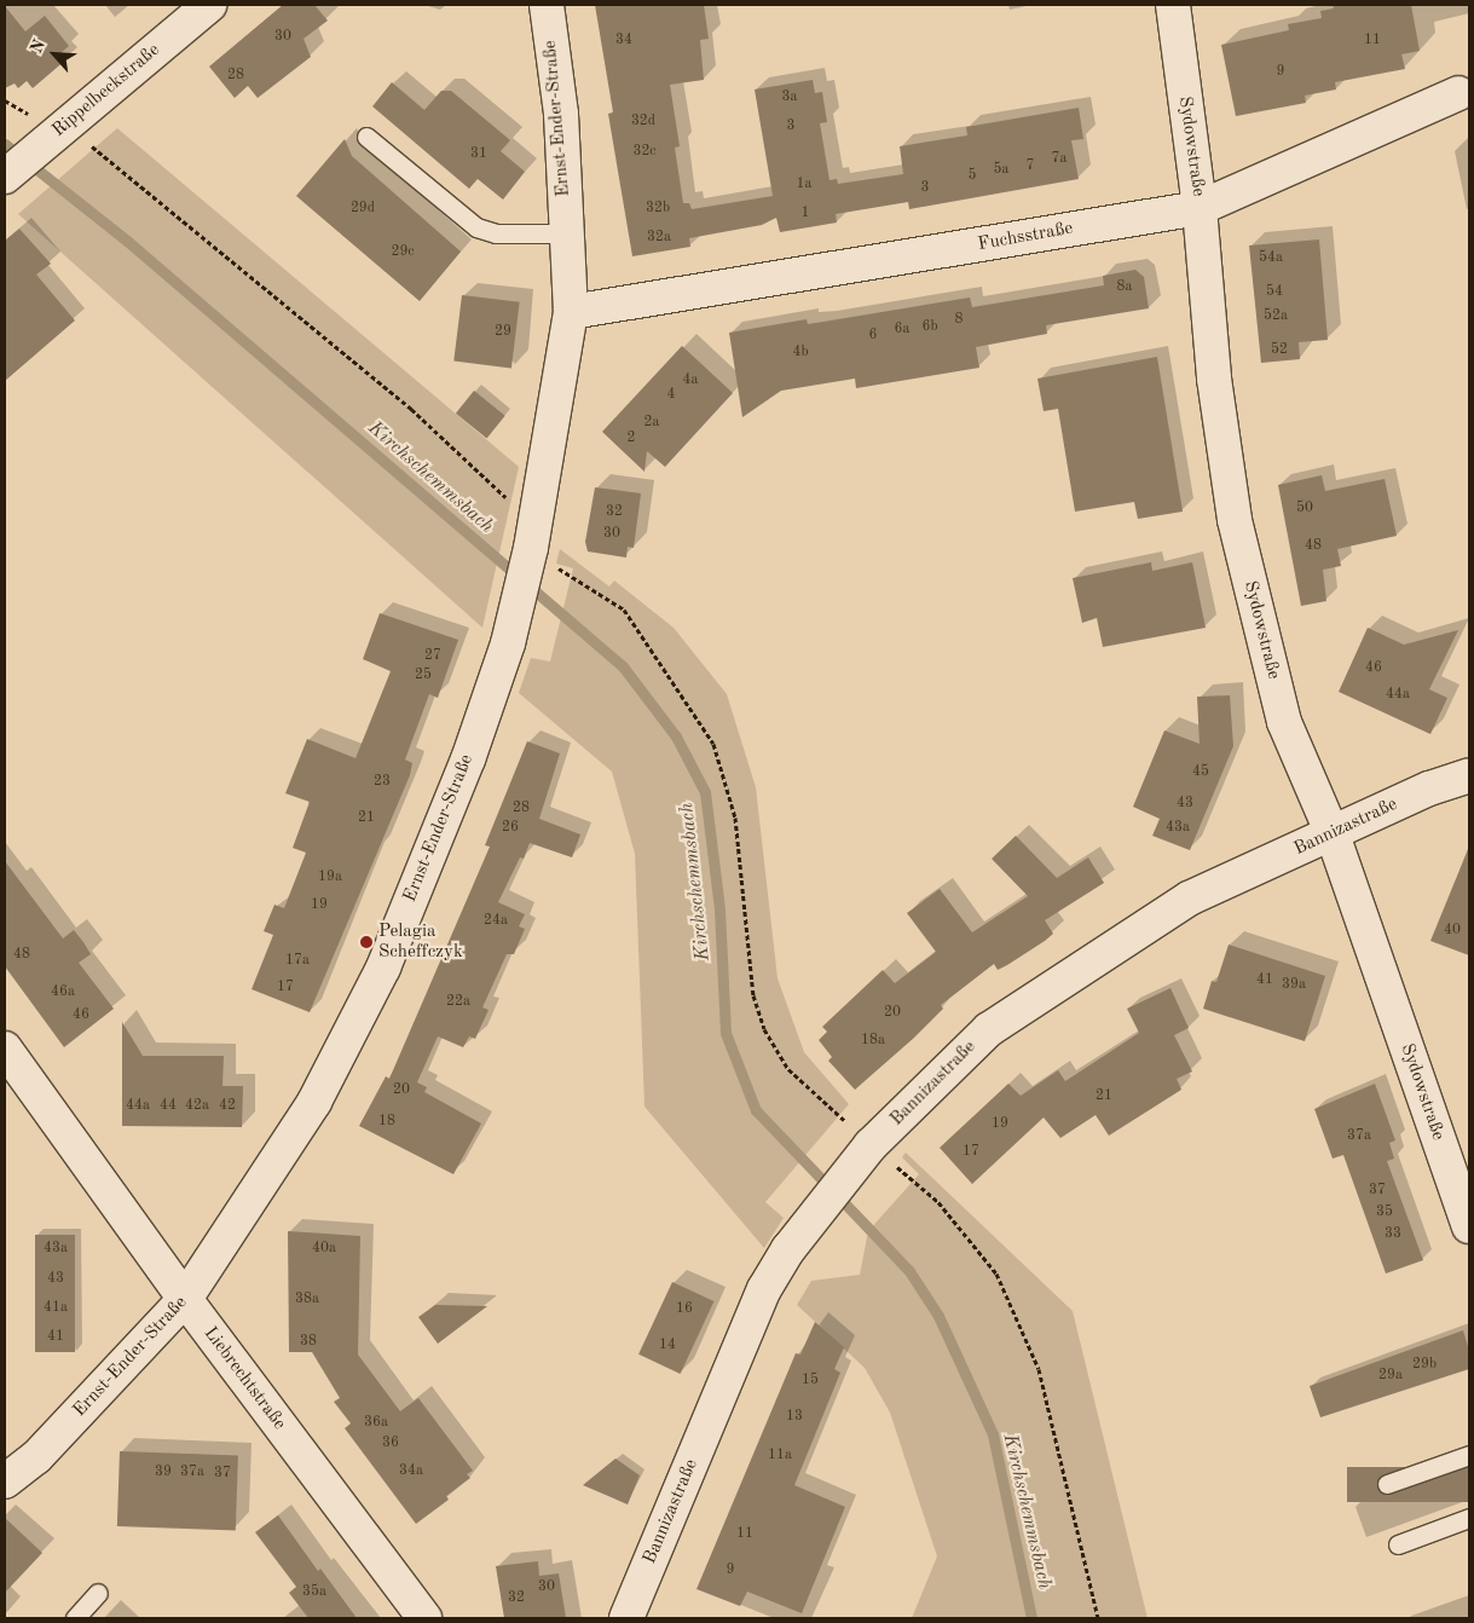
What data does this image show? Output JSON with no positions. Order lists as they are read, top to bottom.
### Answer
{
  "streets": {
    "street": [
      "Rippelbeckstraße",
      "Ernst-Ender-Straße",
      "Sydowstraße",
      "Fuchsstraße",
      "Bannizastraße",
      "Liebrechtstraße"
    ]
  },
  "crossings": [
    ["Ernst-Ender-Straße", "Fuchsstraße"],
    ["Ernst-Ender-Straße", "Liebrechtstraße"],
    ["Sydowstraße", "Fuchsstraße"],
    ["Sydowstraße", "Bannizastraße"]
  ],
  "water": ["Kirchschemmsbach"],
  "places": ["Pelagia Scheffczyk"],
  "house_numbers": [
    "30",
    "34",
    "11",
    "9",
    "28",
    "3a",
    "32d",
    "3",
    "32c",
    "31",
    "7a",
    "7",
    "5a",
    "5",
    "1a",
    "3",
    "29d",
    "32b",
    "1",
    "32a",
    "29c",
    "54a",
    "8a",
    "54",
    "52a",
    "8",
    "6b",
    "6a",
    "29",
    "6",
    "52",
    "4b",
    "4a",
    "4",
    "2a",
    "2",
    "50",
    "32",
    "30",
    "48",
    "27",
    "46",
    "25",
    "44a",
    "45",
    "23",
    "43",
    "28",
    "21",
    "26",
    "43a",
    "19a",
    "19",
    "24a",
    "40",
    "48",
    "17a",
    "41",
    "39a",
    "17",
    "46a",
    "22a",
    "20",
    "46",
    "18a",
    "20",
    "21",
    "44a",
    "44",
    "42a",
    "42",
    "18",
    "19",
    "37a",
    "17",
    "37",
    "35",
    "33",
    "43a",
    "40a",
    "43",
    "38a",
    "41a",
    "16",
    "41",
    "38",
    "14",
    "29b",
    "29a",
    "15",
    "13",
    "36a",
    "36",
    "11a",
    "34a",
    "39",
    "37a",
    "37",
    "11",
    "9",
    "30",
    "35a",
    "32"
  ],
  "north": "top left"
}
